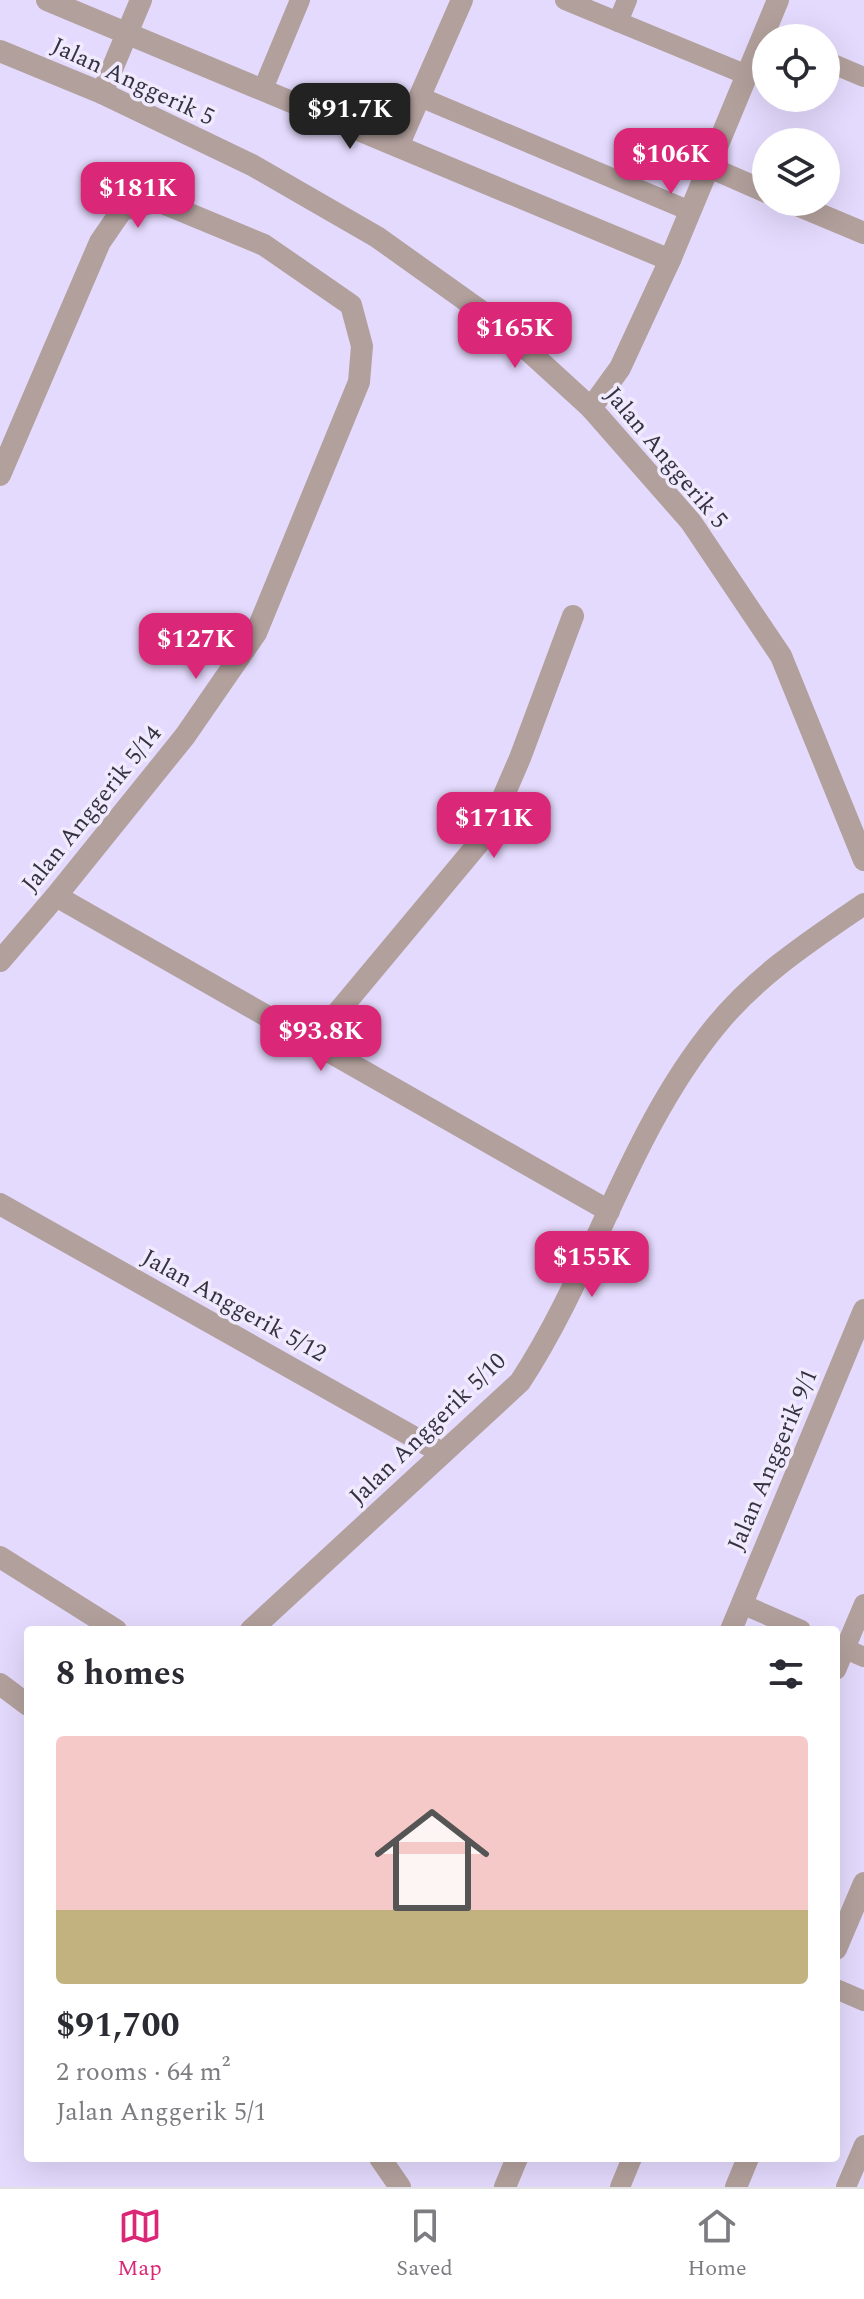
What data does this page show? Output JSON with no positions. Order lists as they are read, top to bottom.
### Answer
{
  "streets": {
    "street": [
      "Jalan Anggerik 5",
      "Jalan Anggerik 5/14",
      "Jalan Anggerik 5/12",
      "Jalan Anggerik 5/10",
      "Jalan Anggerik 9/1"
    ]
  },
  "crossings": [
    ["Jalan Anggerik 5/12", "Jalan Anggerik 5/10"]
  ],
  "page": {
    "price": [
      "$91.7K",
      "$106K",
      "$181K",
      "$165K",
      "$127K",
      "$171K",
      "$93.8K",
      "$155K"
    ],
    "heading": "8 homes",
    "list": [
      {
        "name": "$91,700",
        "note": "2 rooms · 64 m² · Jalan Anggerik 5/1"
      }
    ],
    "tabs": ["Map", "Saved", "Home"]
  }
}
